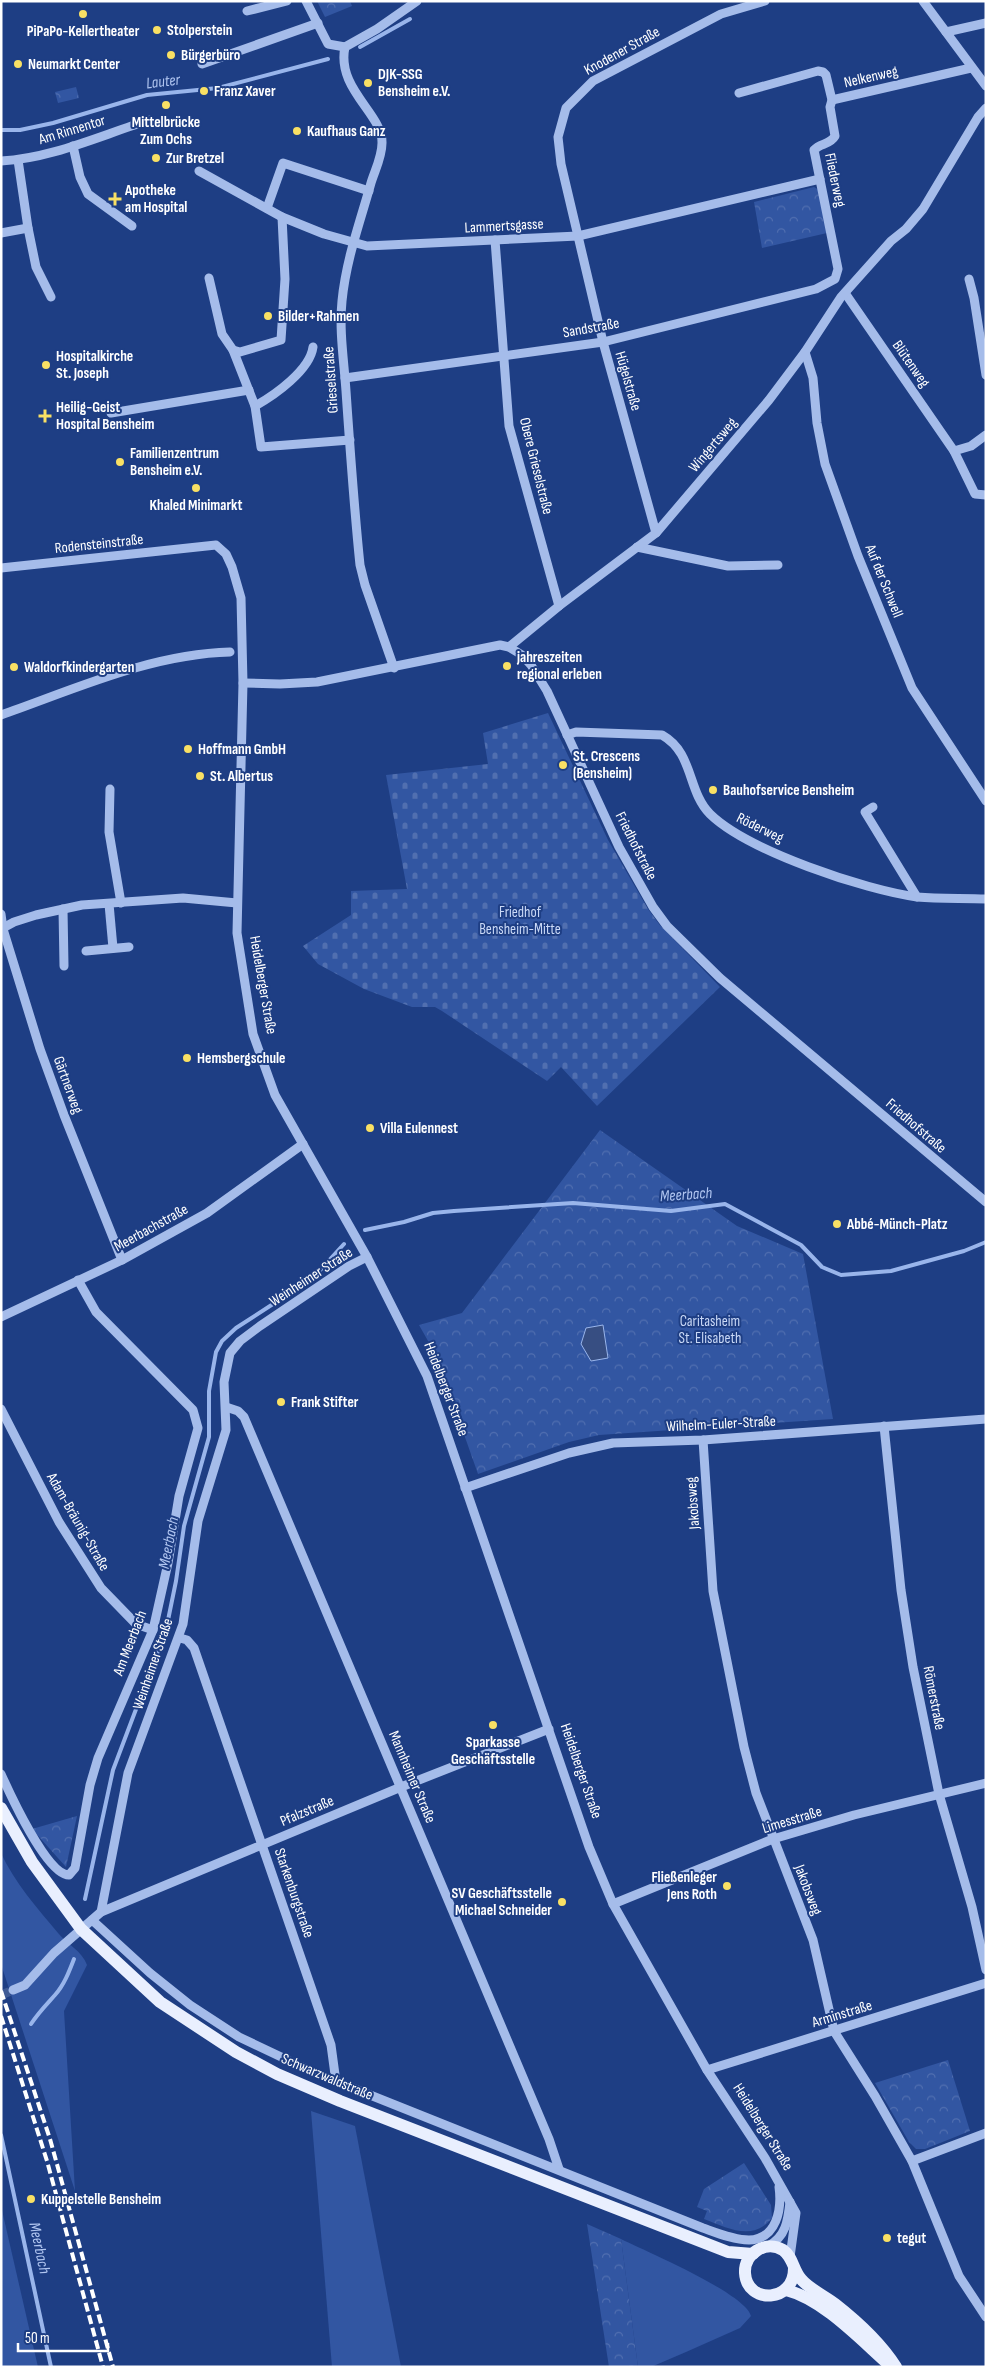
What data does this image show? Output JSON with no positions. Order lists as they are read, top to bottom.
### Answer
{
  "streets": {
    "main road": ["Heidelberger Straße", "Schwarzwaldstraße"],
    "street": [
      "Knodener Straße",
      "Nelkenweg",
      "Am Rinnentor",
      "Fliederweg",
      "Lammertsgasse",
      "Sandstraße",
      "Blütenweg",
      "Grieselstraße",
      "Hügelstraße",
      "Wingertsweg",
      "Obere Grieselstraße",
      "Rodensteinstraße",
      "Auf der Schwell",
      "Röderweg",
      "Friedhofstraße",
      "Gärtnerweg",
      "Meerbachstraße",
      "Weinheimer Straße",
      "Wilhelm-Euler-Straße",
      "Jakobsweg",
      "Adam-Bräunig-Straße",
      "Am Meerbach",
      "Römerstraße",
      "Mannheimer Straße",
      "Pfalzstraße",
      "Limesstraße",
      "Starkenburgstraße",
      "Arminstraße"
    ]
  },
  "crossings": [
    ["Knodener Straße", "Lammertsgasse"],
    ["Knodener Straße", "Hügelstraße"],
    ["Nelkenweg", "Fliederweg"],
    ["Fliederweg", "Lammertsgasse"],
    ["Fliederweg", "Sandstraße"],
    ["Lammertsgasse", "Grieselstraße"],
    ["Lammertsgasse", "Hügelstraße"],
    ["Lammertsgasse", "Obere Grieselstraße"],
    ["Sandstraße", "Grieselstraße"],
    ["Sandstraße", "Hügelstraße"],
    ["Sandstraße", "Obere Grieselstraße"],
    ["Blütenweg", "Wingertsweg"],
    ["Hügelstraße", "Wingertsweg"],
    ["Wingertsweg", "Obere Grieselstraße"],
    ["Wingertsweg", "Auf der Schwell"],
    ["Wingertsweg", "Friedhofstraße"],
    ["Rodensteinstraße", "Heidelberger Straße"],
    ["Röderweg", "Friedhofstraße"],
    ["Heidelberger Straße", "Meerbachstraße"],
    ["Heidelberger Straße", "Weinheimer Straße"],
    ["Heidelberger Straße", "Wilhelm-Euler-Straße"],
    ["Heidelberger Straße", "Pfalzstraße"],
    ["Heidelberger Straße", "Limesstraße"],
    ["Heidelberger Straße", "Arminstraße"],
    ["Heidelberger Straße", "Schwarzwaldstraße"],
    ["Gärtnerweg", "Meerbachstraße"],
    ["Meerbachstraße", "Am Meerbach"],
    ["Weinheimer Straße", "Mannheimer Straße"],
    ["Weinheimer Straße", "Pfalzstraße"],
    ["Weinheimer Straße", "Starkenburgstraße"],
    ["Wilhelm-Euler-Straße", "Jakobsweg"],
    ["Wilhelm-Euler-Straße", "Römerstraße"],
    ["Jakobsweg", "Limesstraße"],
    ["Jakobsweg", "Arminstraße"],
    ["Adam-Bräunig-Straße", "Am Meerbach"],
    ["Römerstraße", "Limesstraße"],
    ["Mannheimer Straße", "Pfalzstraße"],
    ["Mannheimer Straße", "Schwarzwaldstraße"],
    ["Pfalzstraße", "Starkenburgstraße"],
    ["Pfalzstraße", "Schwarzwaldstraße"],
    ["Starkenburgstraße", "Schwarzwaldstraße"]
  ],
  "water": ["Lauter", "Meerbach"],
  "parks": ["Friedhof Bensheim-Mitte", "Caritasheim St. Elisabeth"],
  "places": {
    "other": [
      "PiPaPo-Kellertheater",
      "Stolperstein",
      "Bürgerbüro",
      "Neumarkt Center",
      "DJK-SSG Bensheim e.V.",
      "Franz Xaver",
      "Mittelbrücke Zum Ochs",
      "Kaufhaus Ganz",
      "Zur Bretzel",
      "Bilder+Rahmen",
      "Hospitalkirche St. Joseph",
      "Familienzentrum Bensheim e.V.",
      "Khaled Minimarkt",
      "jahreszeiten regional erleben",
      "Waldorfkindergarten",
      "Hoffmann GmbH",
      "St. Crescens (Bensheim)",
      "St. Albertus",
      "Bauhofservice Bensheim",
      "Hemsbergschule",
      "Villa Eulennest",
      "Abbé-Münch-Platz",
      "Frank Stifter",
      "Sparkasse Geschäftsstelle",
      "Fließenleger Jens Roth",
      "SV Geschäftsstelle Michael Schneider",
      "Kuppelstelle Bensheim",
      "tegut"
    ],
    "health": ["Apotheke am Hospital", "Heilig-Geist Hospital Bensheim"]
  },
  "scale_bar": "50 m"
}
